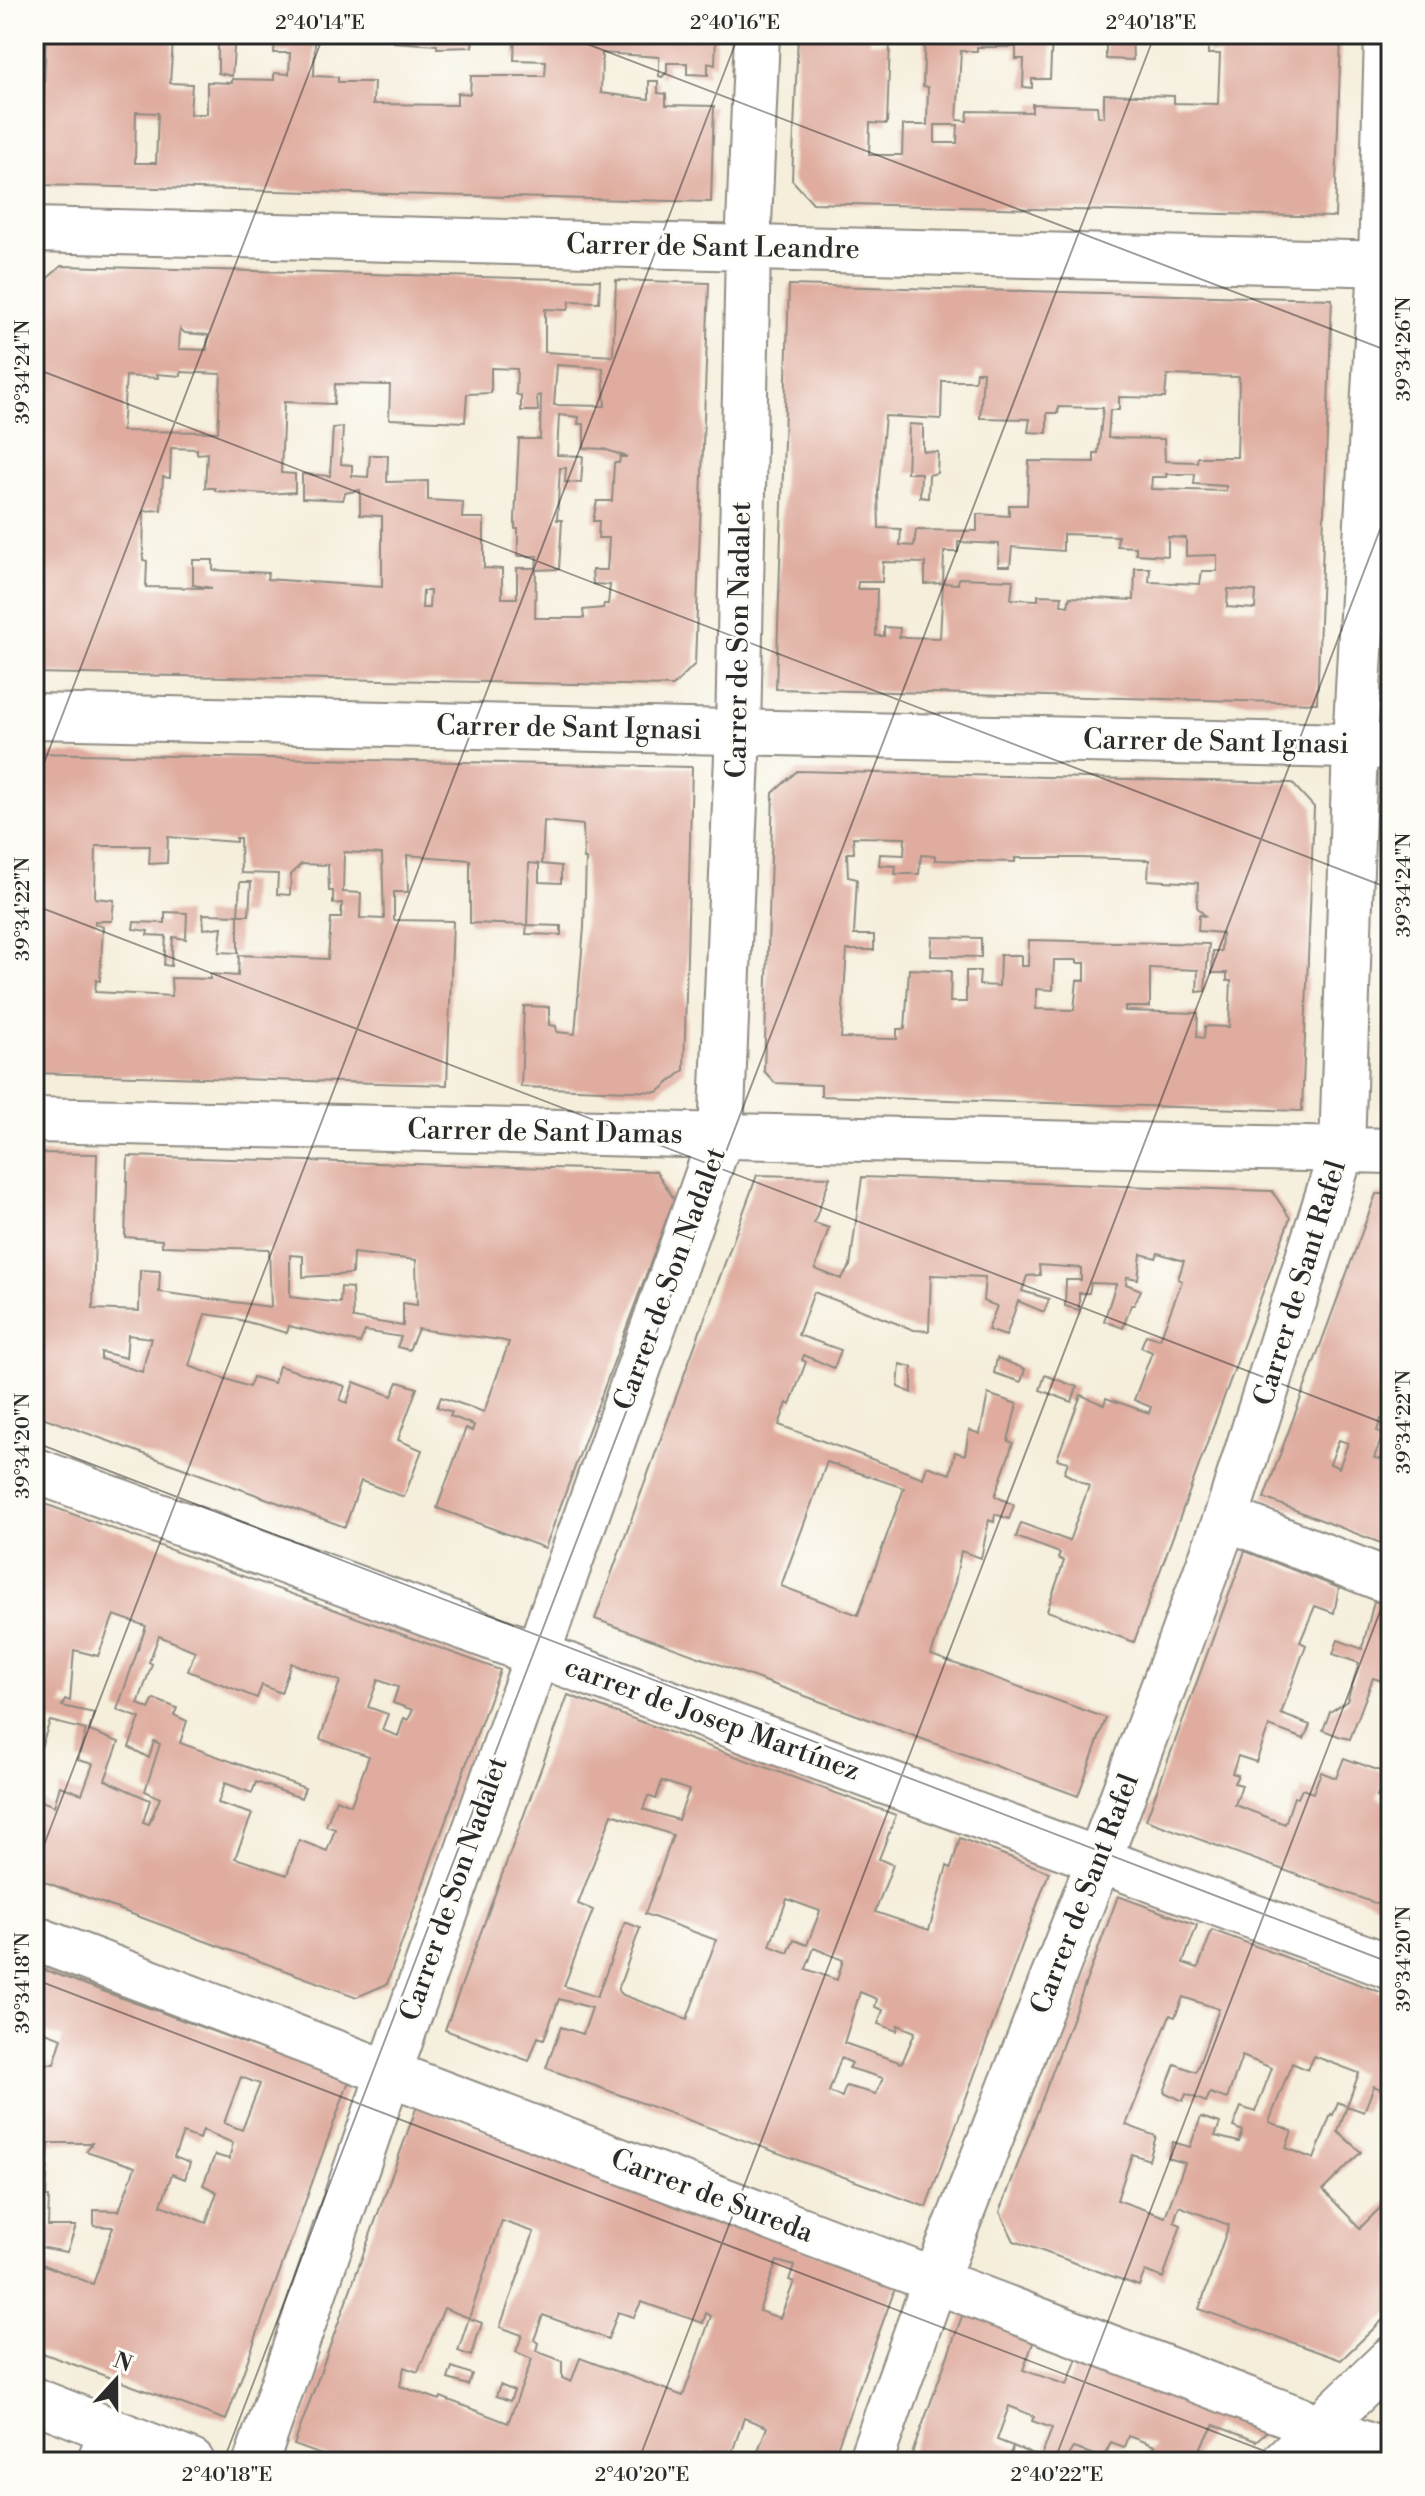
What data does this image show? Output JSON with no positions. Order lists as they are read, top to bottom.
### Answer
{
  "streets": {
    "street": [
      "Carrer de Sant Leandre",
      "Carrer de Son Nadalet",
      "Carrer de Sant Ignasi",
      "Carrer de Sant Damas",
      "Carrer de Sant Rafel",
      "carrer de Josep Martínez",
      "Carrer de Sureda"
    ]
  },
  "crossings": [
    ["Carrer de Sant Leandre", "Carrer de Son Nadalet"],
    ["Carrer de Sant Leandre", "Carrer de Sant Rafel"],
    ["Carrer de Son Nadalet", "Carrer de Sant Ignasi"],
    ["Carrer de Son Nadalet", "Carrer de Sant Damas"],
    ["Carrer de Son Nadalet", "carrer de Josep Martínez"],
    ["Carrer de Son Nadalet", "Carrer de Sureda"],
    ["Carrer de Sant Ignasi", "Carrer de Sant Rafel"],
    ["Carrer de Sant Damas", "Carrer de Sant Rafel"],
    ["Carrer de Sant Rafel", "carrer de Josep Martínez"],
    ["Carrer de Sant Rafel", "Carrer de Sureda"]
  ],
  "north": "top",
  "coordinates": [
    "2°40'14\"E",
    "2°40'16\"E",
    "2°40'18\"E",
    "39°34'26\"N",
    "39°34'24\"N",
    "39°34'22\"N",
    "39°34'20\"N",
    "39°34'18\"N",
    "2°40'20\"E",
    "2°40'22\"E"
  ]
}
